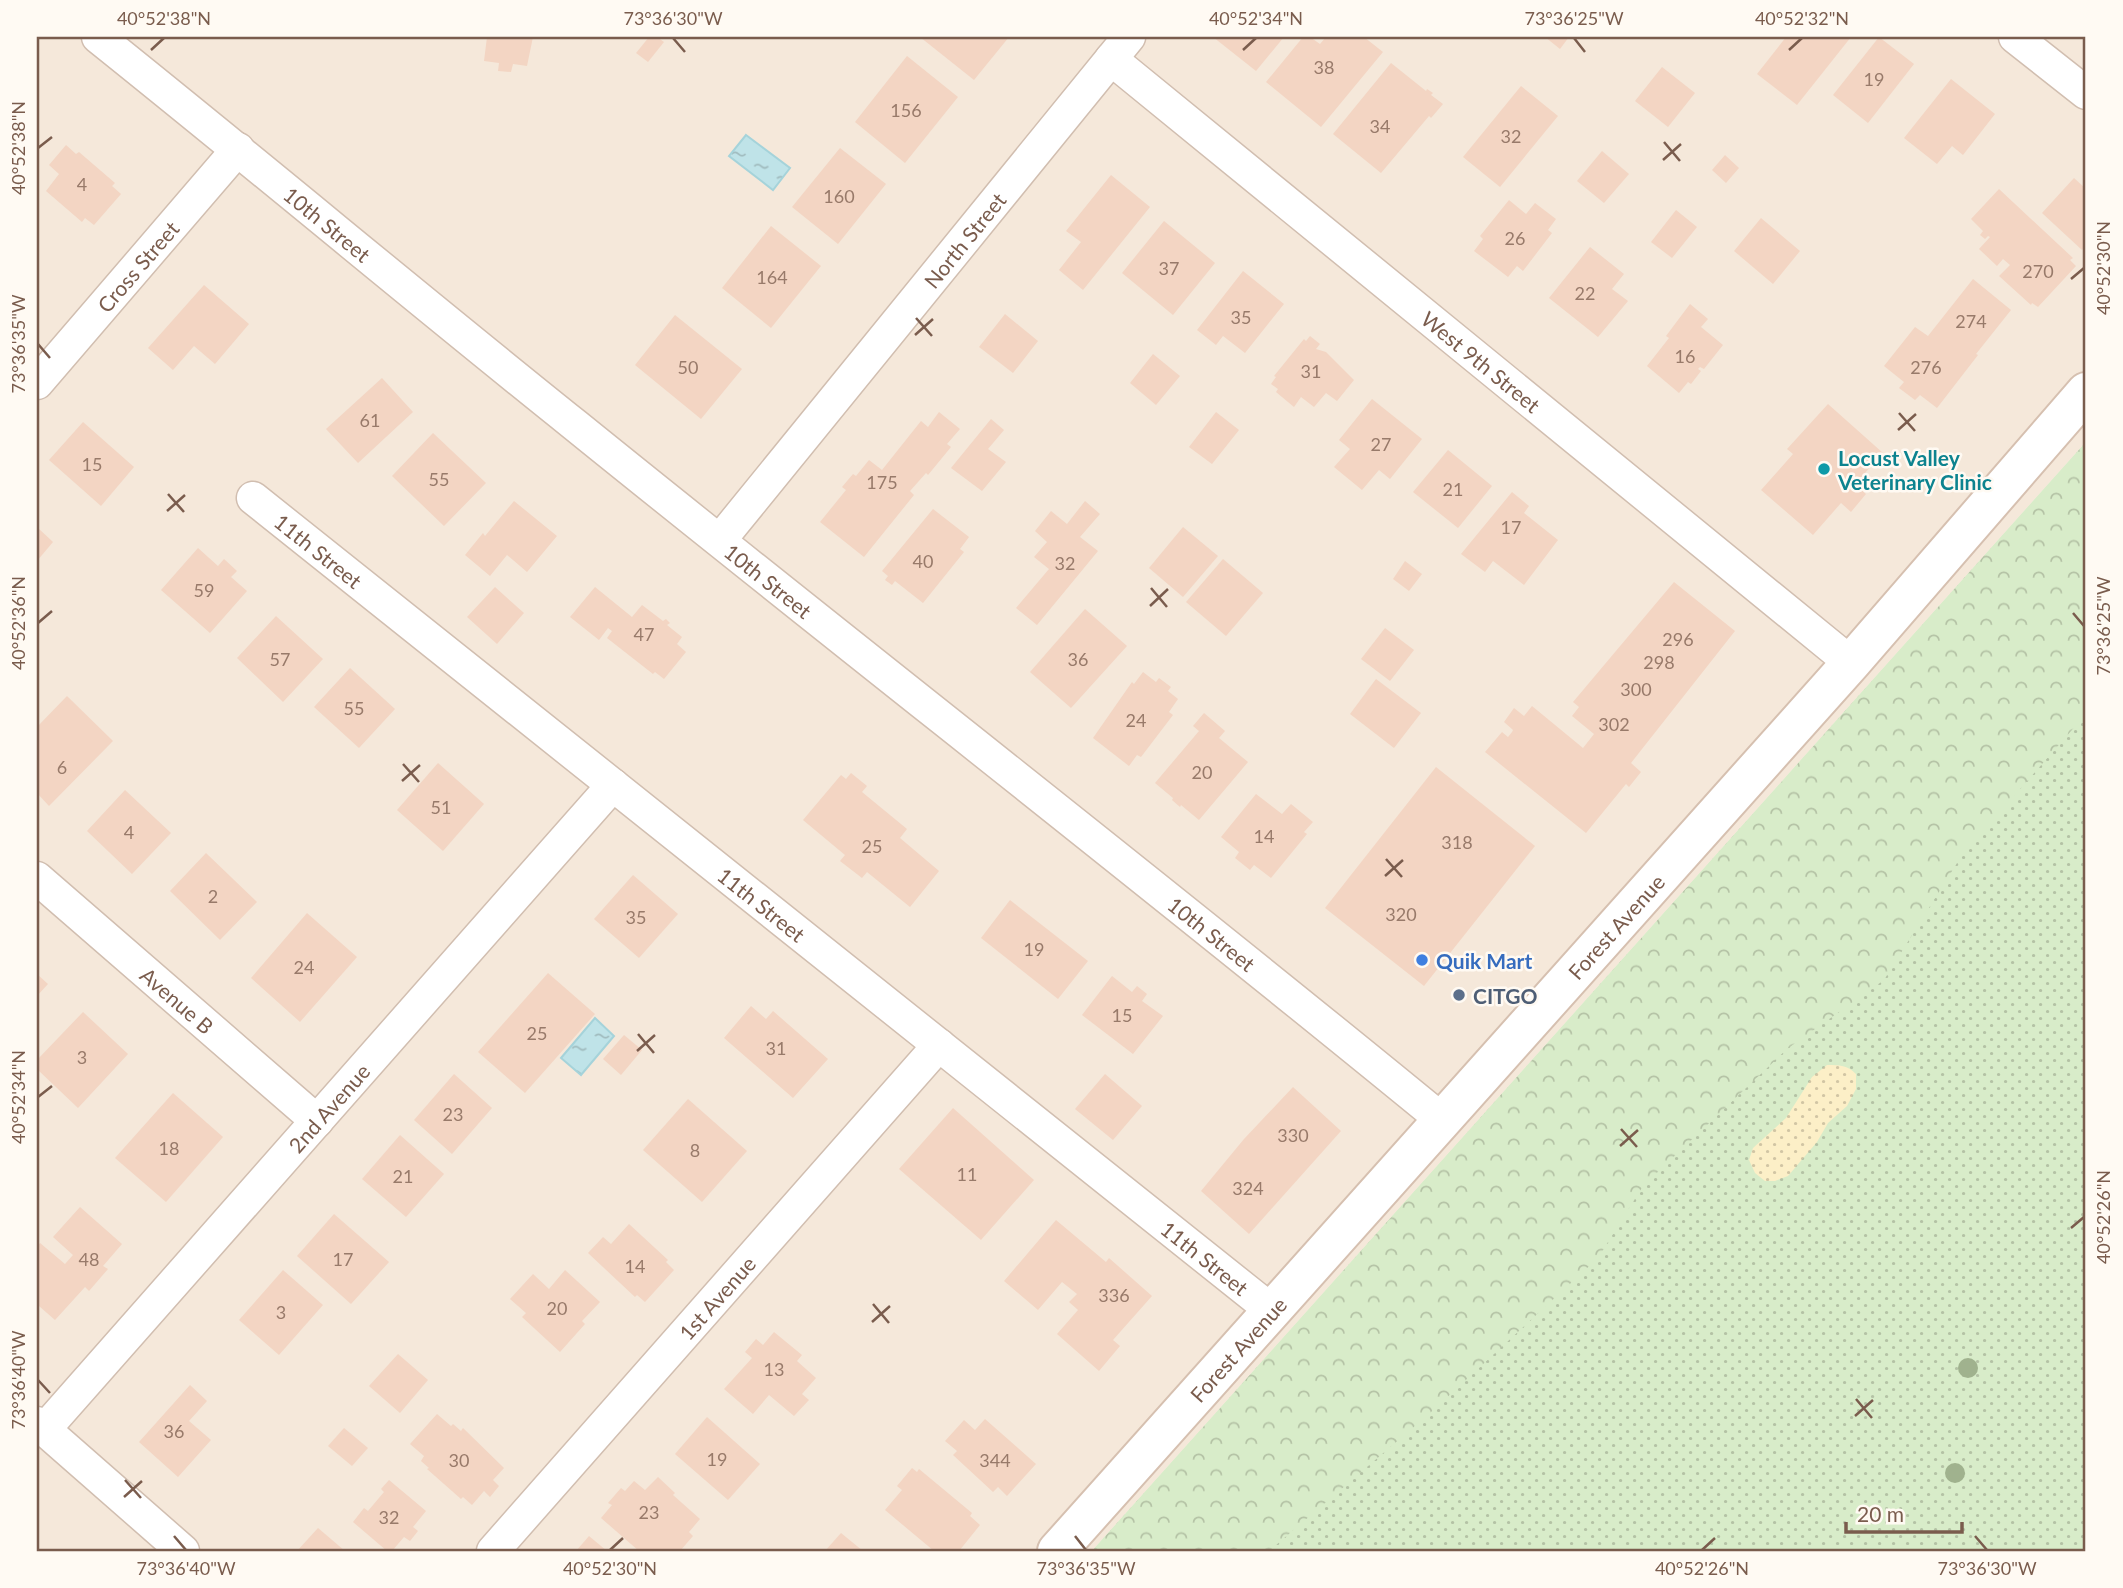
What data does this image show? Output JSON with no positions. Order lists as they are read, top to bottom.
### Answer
{
  "streets": {
    "main road": ["Forest Avenue"],
    "street": [
      "10th Street",
      "North Street",
      "Cross Street",
      "West 9th Street",
      "11th Street",
      "Avenue B",
      "2nd Avenue",
      "1st Avenue"
    ]
  },
  "crossings": [
    ["10th Street", "North Street"],
    ["10th Street", "Cross Street"],
    ["10th Street", "Forest Avenue"],
    ["North Street", "West 9th Street"],
    ["West 9th Street", "Forest Avenue"],
    ["11th Street", "Forest Avenue"],
    ["11th Street", "2nd Avenue"],
    ["11th Street", "1st Avenue"],
    ["Avenue B", "2nd Avenue"]
  ],
  "places": ["Locust Valley Veterinary Clinic", "Quik Mart", "CITGO"],
  "house_numbers": [
    "38",
    "19",
    "156",
    "34",
    "32",
    "4",
    "160",
    "26",
    "37",
    "270",
    "164",
    "22",
    "35",
    "274",
    "16",
    "50",
    "276",
    "31",
    "61",
    "27",
    "15",
    "55",
    "175",
    "21",
    "17",
    "40",
    "32",
    "59",
    "47",
    "296",
    "57",
    "36",
    "298",
    "300",
    "55",
    "24",
    "302",
    "6",
    "20",
    "51",
    "4",
    "14",
    "318",
    "25",
    "2",
    "320",
    "35",
    "19",
    "24",
    "15",
    "25",
    "31",
    "3",
    "23",
    "330",
    "18",
    "8",
    "11",
    "21",
    "324",
    "48",
    "17",
    "14",
    "336",
    "20",
    "3",
    "13",
    "36",
    "19",
    "30",
    "344",
    "23",
    "32"
  ],
  "scale_bar": "20 m",
  "coordinates": [
    "40°52'38\"N",
    "73°36'30\"W",
    "40°52'34\"N",
    "73°36'25\"W",
    "40°52'32\"N",
    "40°52'30\"N",
    "73°36'35\"W",
    "40°52'36\"N",
    "40°52'26\"N",
    "73°36'40\"W"
  ]
}
